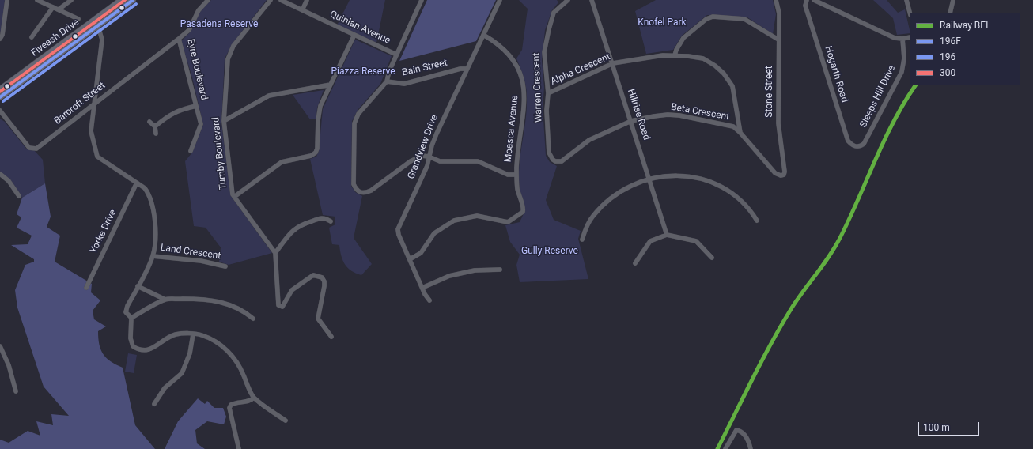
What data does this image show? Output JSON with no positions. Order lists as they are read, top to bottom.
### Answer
{
  "streets": {
    "main road": ["Fiveash Drive"],
    "street": [
      "Quinlan Avenue",
      "Bain Street",
      "Eyre Boulevard",
      "Alpha Crescent",
      "Hogarth Road",
      "Warren Crescent",
      "Stone Street",
      "Sleeps Hill Drive",
      "Barcroft Street",
      "Beta Crescent",
      "Hillrise Road",
      "Moasca Avenue",
      "Grandview Drive",
      "Tumby Boulevard",
      "Yorke Drive",
      "Land Crescent"
    ]
  },
  "crossings": [
    ["Bain Street", "Grandview Drive"],
    ["Eyre Boulevard", "Barcroft Street"],
    ["Alpha Crescent", "Warren Crescent"],
    ["Alpha Crescent", "Beta Crescent"],
    ["Alpha Crescent", "Hillrise Road"],
    ["Hogarth Road", "Sleeps Hill Drive"],
    ["Warren Crescent", "Beta Crescent"],
    ["Stone Street", "Beta Crescent"],
    ["Beta Crescent", "Hillrise Road"],
    ["Moasca Avenue", "Grandview Drive"]
  ],
  "parks": [
    "Knofel Park",
    "Pasadena Reserve",
    "Piazza Reserve",
    "Gully Reserve"
  ],
  "lines": [
    "transit line 196F",
    "transit line 300",
    "transit line 196",
    "rail line BEL"
  ],
  "legend": [
    "Railway BEL",
    "196F",
    "196",
    "300"
  ],
  "scale_bar": "100 m"
}
